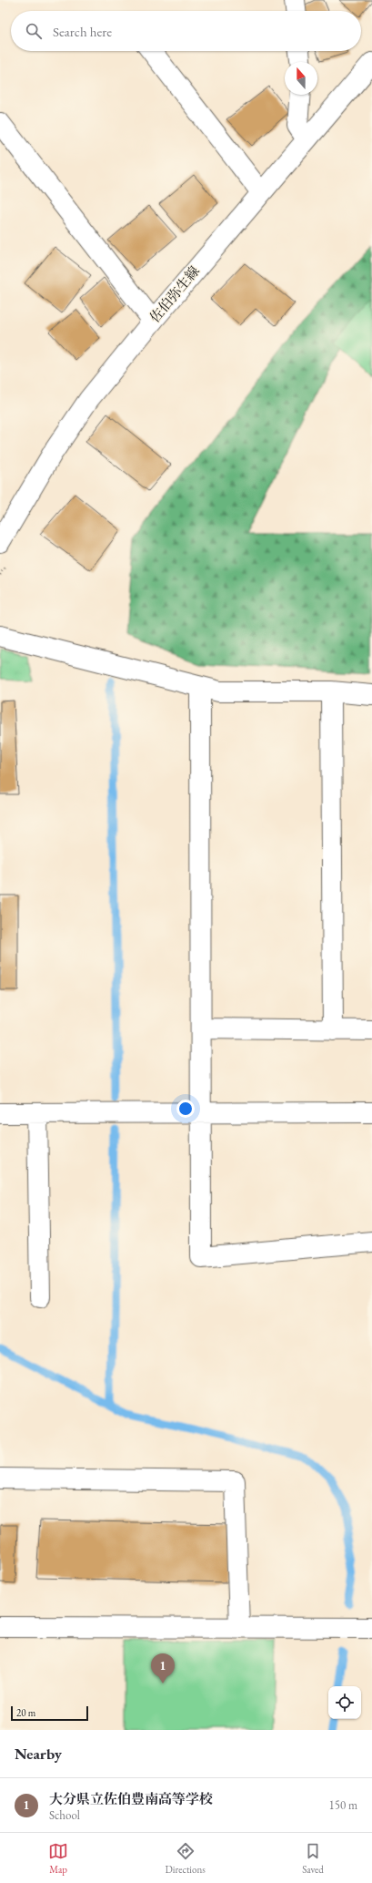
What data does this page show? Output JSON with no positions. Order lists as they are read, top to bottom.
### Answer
{
  "streets": {
    "street": ["佐伯弥生線"]
  },
  "scale_bar": "20 m",
  "north": "top",
  "page": {
    "search": "Search here",
    "pins": "1",
    "scale": "20 m",
    "heading": "Nearby",
    "list": [
      {
        "mark": "1",
        "name": "大分県立佐伯豊南高等学校",
        "note": "School",
        "value": "150 m"
      }
    ],
    "nav": ["Map", "Directions", "Saved"]
  }
}
